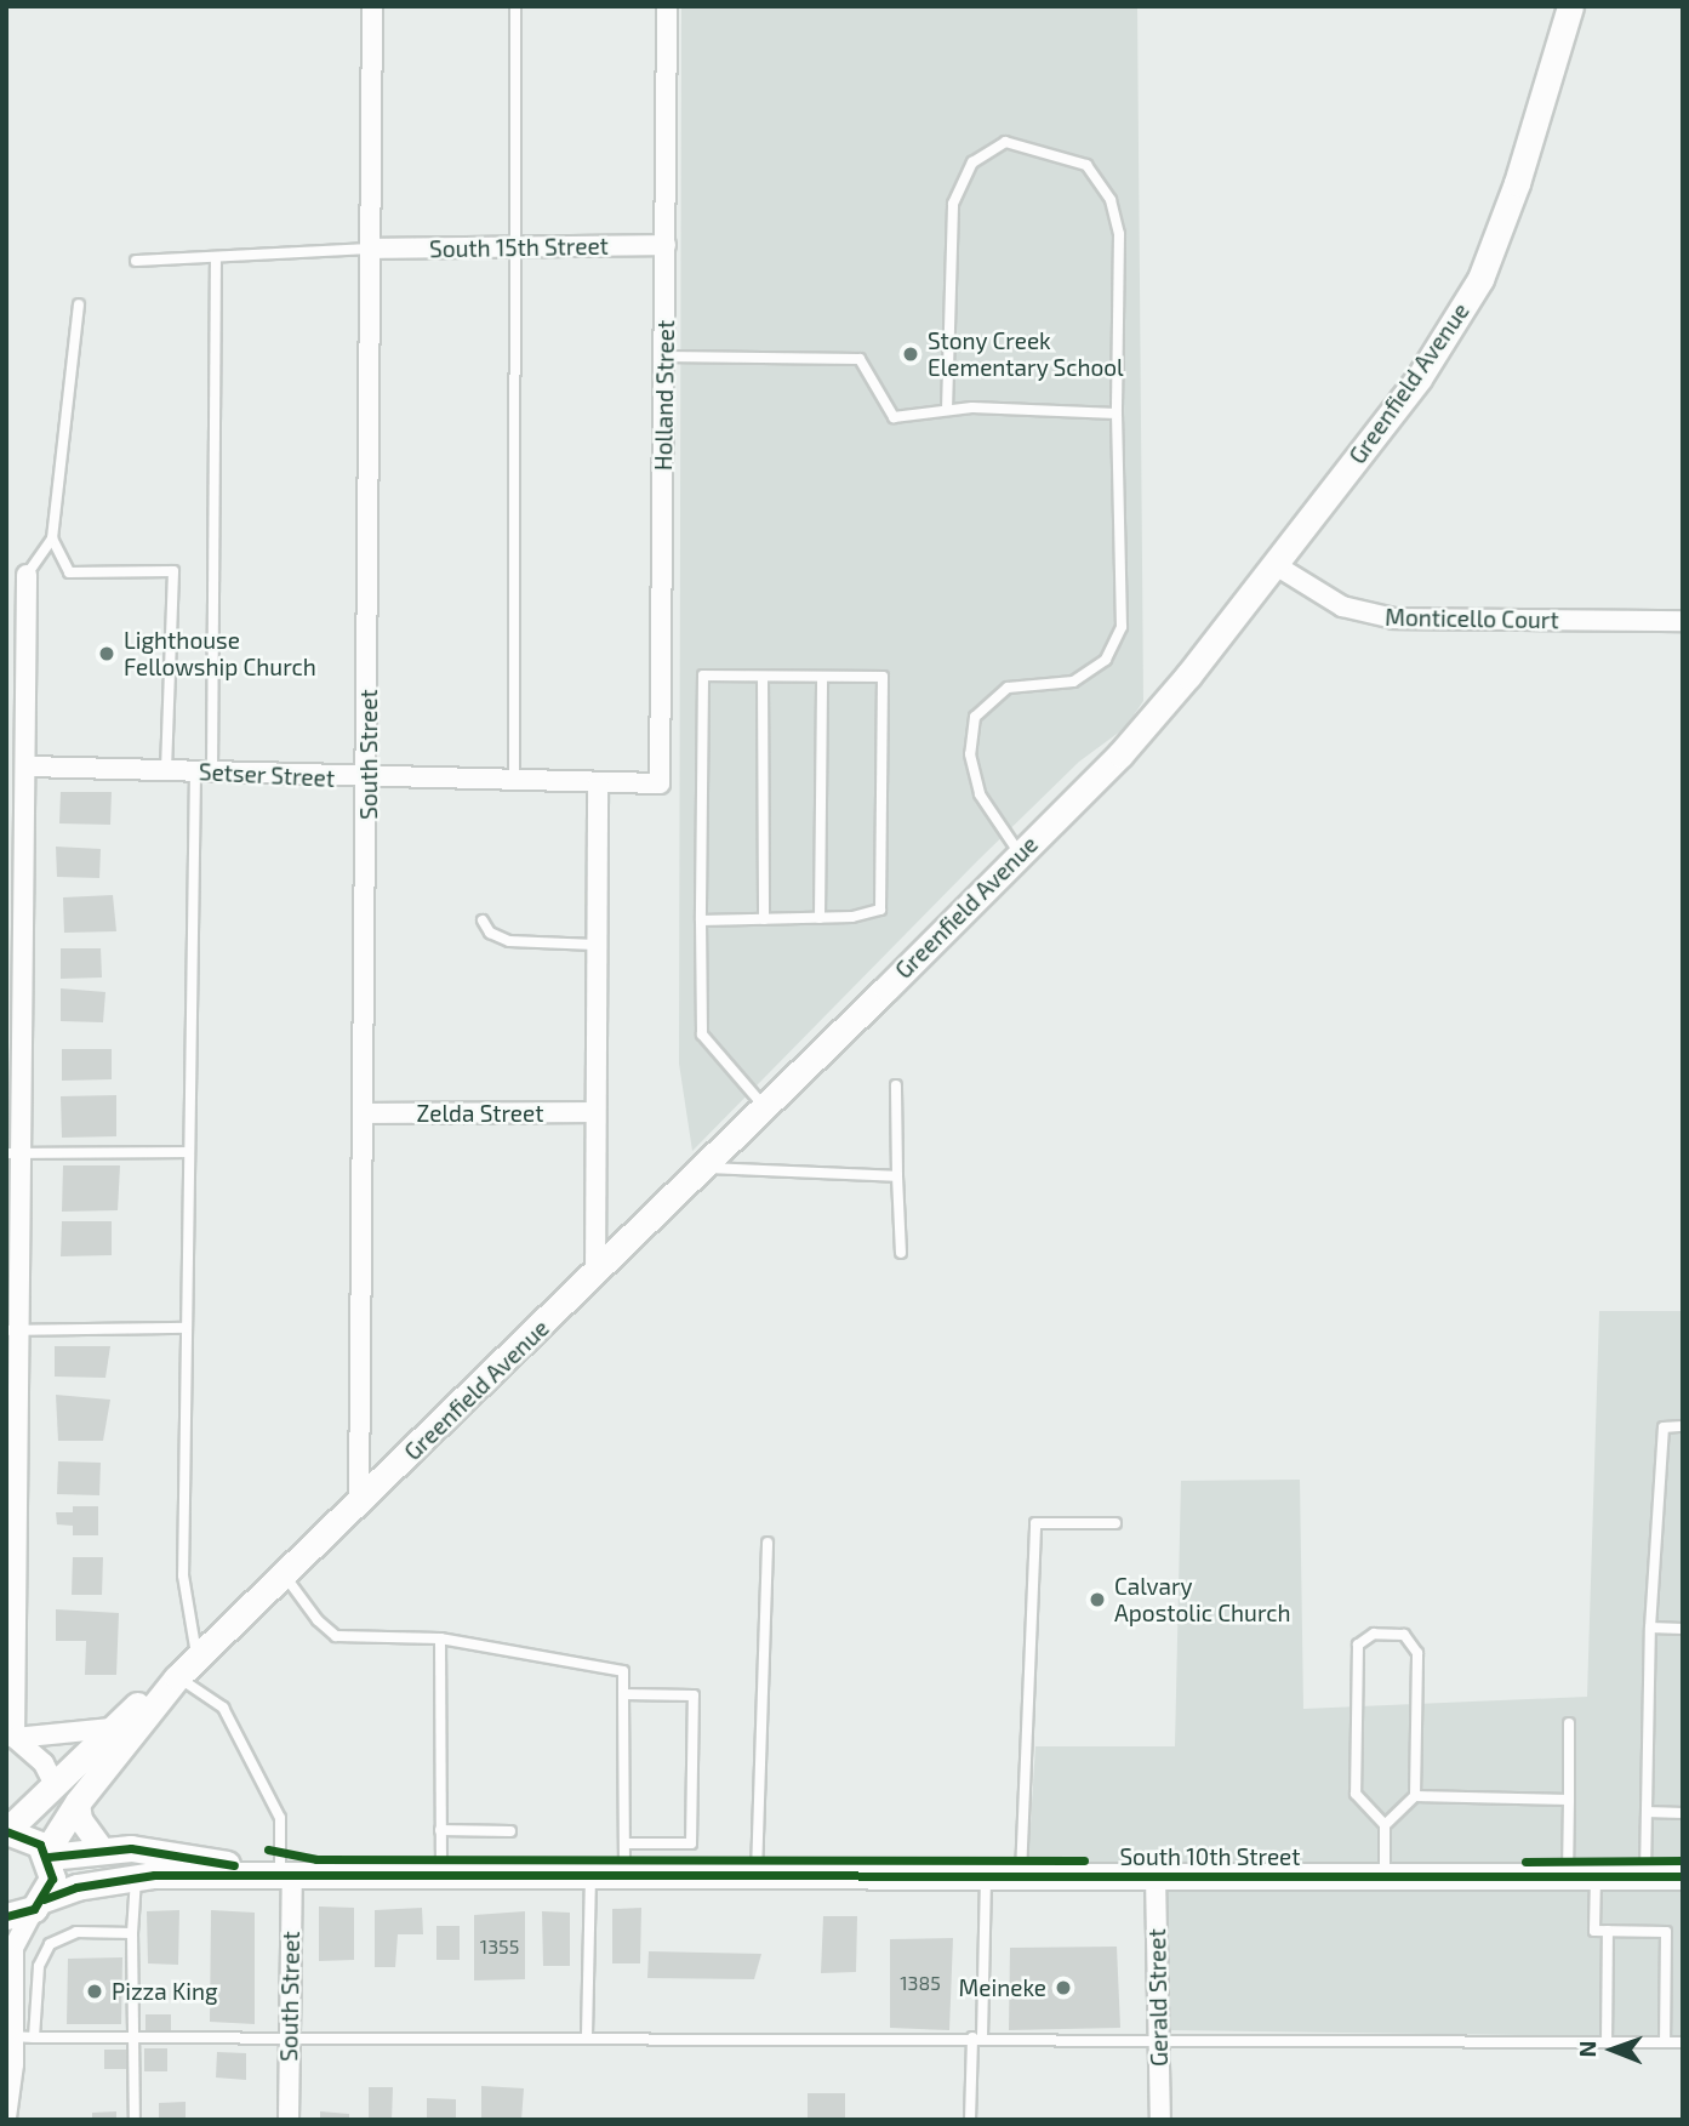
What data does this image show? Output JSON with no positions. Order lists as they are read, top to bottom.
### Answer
{
  "streets": {
    "main road": ["Greenfield Avenue", "South 10th Street"],
    "street": [
      "South 15th Street",
      "Holland Street",
      "Monticello Court",
      "South Street",
      "Setser Street",
      "Zelda Street",
      "Gerald Street"
    ]
  },
  "crossings": [
    ["South 15th Street", "Holland Street"],
    ["South 15th Street", "South Street"],
    ["Greenfield Avenue", "Monticello Court"],
    ["Greenfield Avenue", "South Street"],
    ["Greenfield Avenue", "South 10th Street"],
    ["Holland Street", "Setser Street"],
    ["South Street", "Setser Street"],
    ["South Street", "Zelda Street"],
    ["South Street", "South 10th Street"],
    ["South 10th Street", "Gerald Street"]
  ],
  "places": [
    "Stony Creek Elementary School",
    "Lighthouse Fellowship Church",
    "Calvary Apostolic Church",
    "Meineke",
    "Pizza King"
  ],
  "house_numbers": ["1355", "1385"],
  "north": "left"
}
